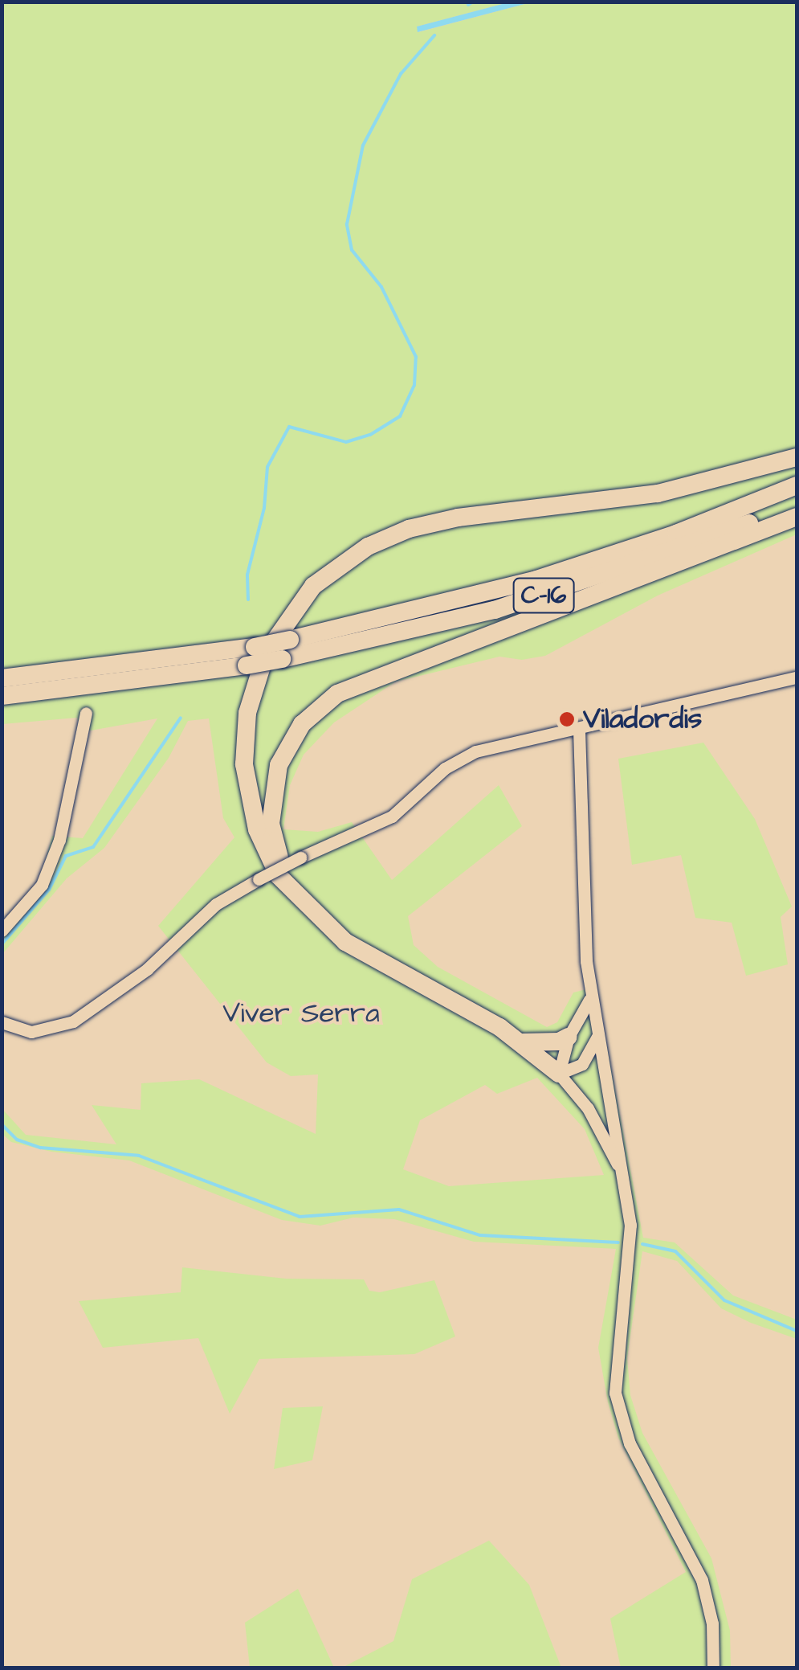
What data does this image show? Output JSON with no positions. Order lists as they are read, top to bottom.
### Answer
{
  "streets": {
    "highway": ["C-16"]
  },
  "parks": ["Viver Serra"],
  "places": ["Viladordis"]
}
